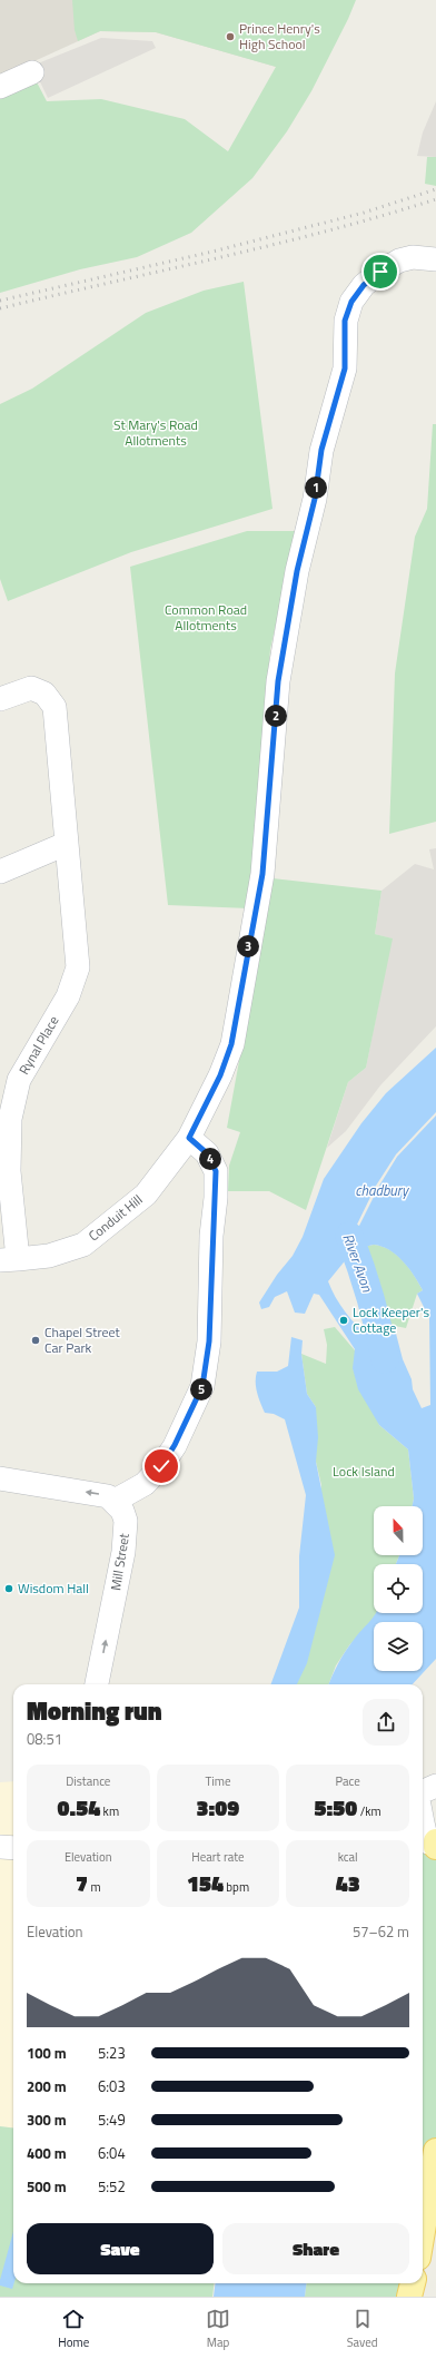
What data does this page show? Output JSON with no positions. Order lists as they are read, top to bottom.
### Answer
{
  "streets": {
    "street": ["Rynal Place", "Conduit Hill", "Mill Street"]
  },
  "crossings": [
    ["Rynal Place", "Conduit Hill"]
  ],
  "water": ["chadbury", "River Avon"],
  "parks": ["St Mary's Road Allotments", "Common Road Allotments", "Lock Island"],
  "places": [
    "Prince Henry's High School",
    "Lock Keeper's Cottage",
    "Chapel Street Car Park",
    "Wisdom Hall"
  ],
  "north": "top",
  "page": {
    "pins": [
      "1",
      "2",
      "3",
      "4",
      "5"
    ],
    "heading": ["Morning run", "08:51"],
    "stats": [
      ["Distance", "0.54 km"],
      ["Time", "3:09"],
      ["Pace", "5:50 /km"],
      ["Elevation", "7 m"],
      ["Heart rate", "154 bpm"],
      ["kcal", "43"]
    ],
    "chart": ["Elevation", "57–62 m"],
    "list": [
      {
        "name": "100 m",
        "note": "5:23"
      },
      {
        "name": "200 m",
        "note": "6:03"
      },
      {
        "name": "300 m",
        "note": "5:49"
      },
      {
        "name": "400 m",
        "note": "6:04"
      },
      {
        "name": "500 m",
        "note": "5:52"
      }
    ],
    "buttons": ["Save", "Share"],
    "tabs": ["Home", "Map", "Saved"]
  }
}
